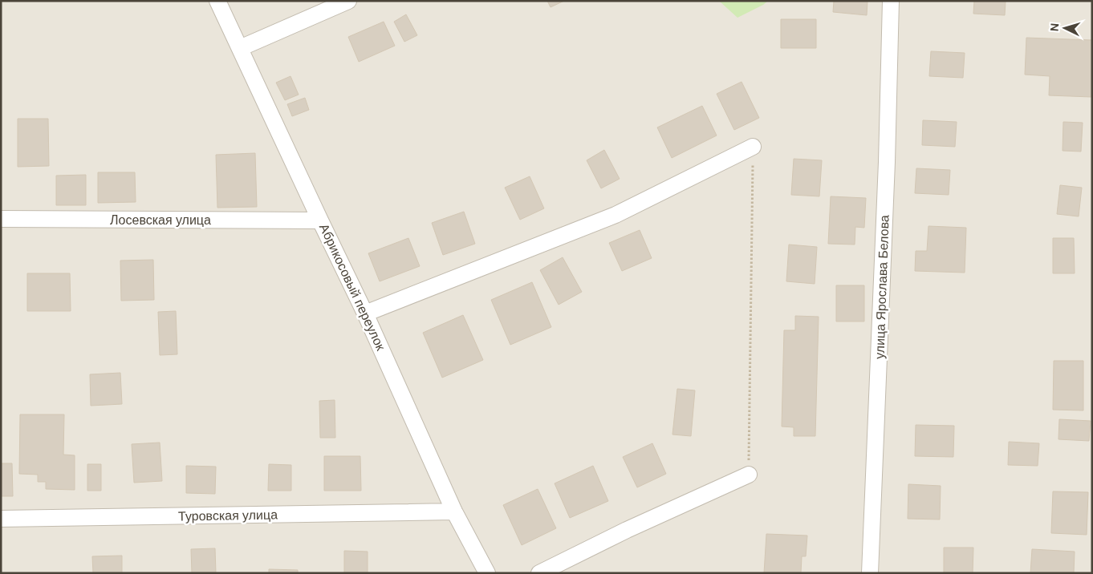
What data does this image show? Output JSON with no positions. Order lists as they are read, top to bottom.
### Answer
{
  "streets": {
    "street": [
      "Лосевская улица",
      "Абрикосовый переулок",
      "улица Ярослава Белова",
      "Туровская улица"
    ]
  },
  "crossings": [
    ["Лосевская улица", "Абрикосовый переулок"],
    ["Абрикосовый переулок", "Туровская улица"]
  ],
  "north": "left"
}
